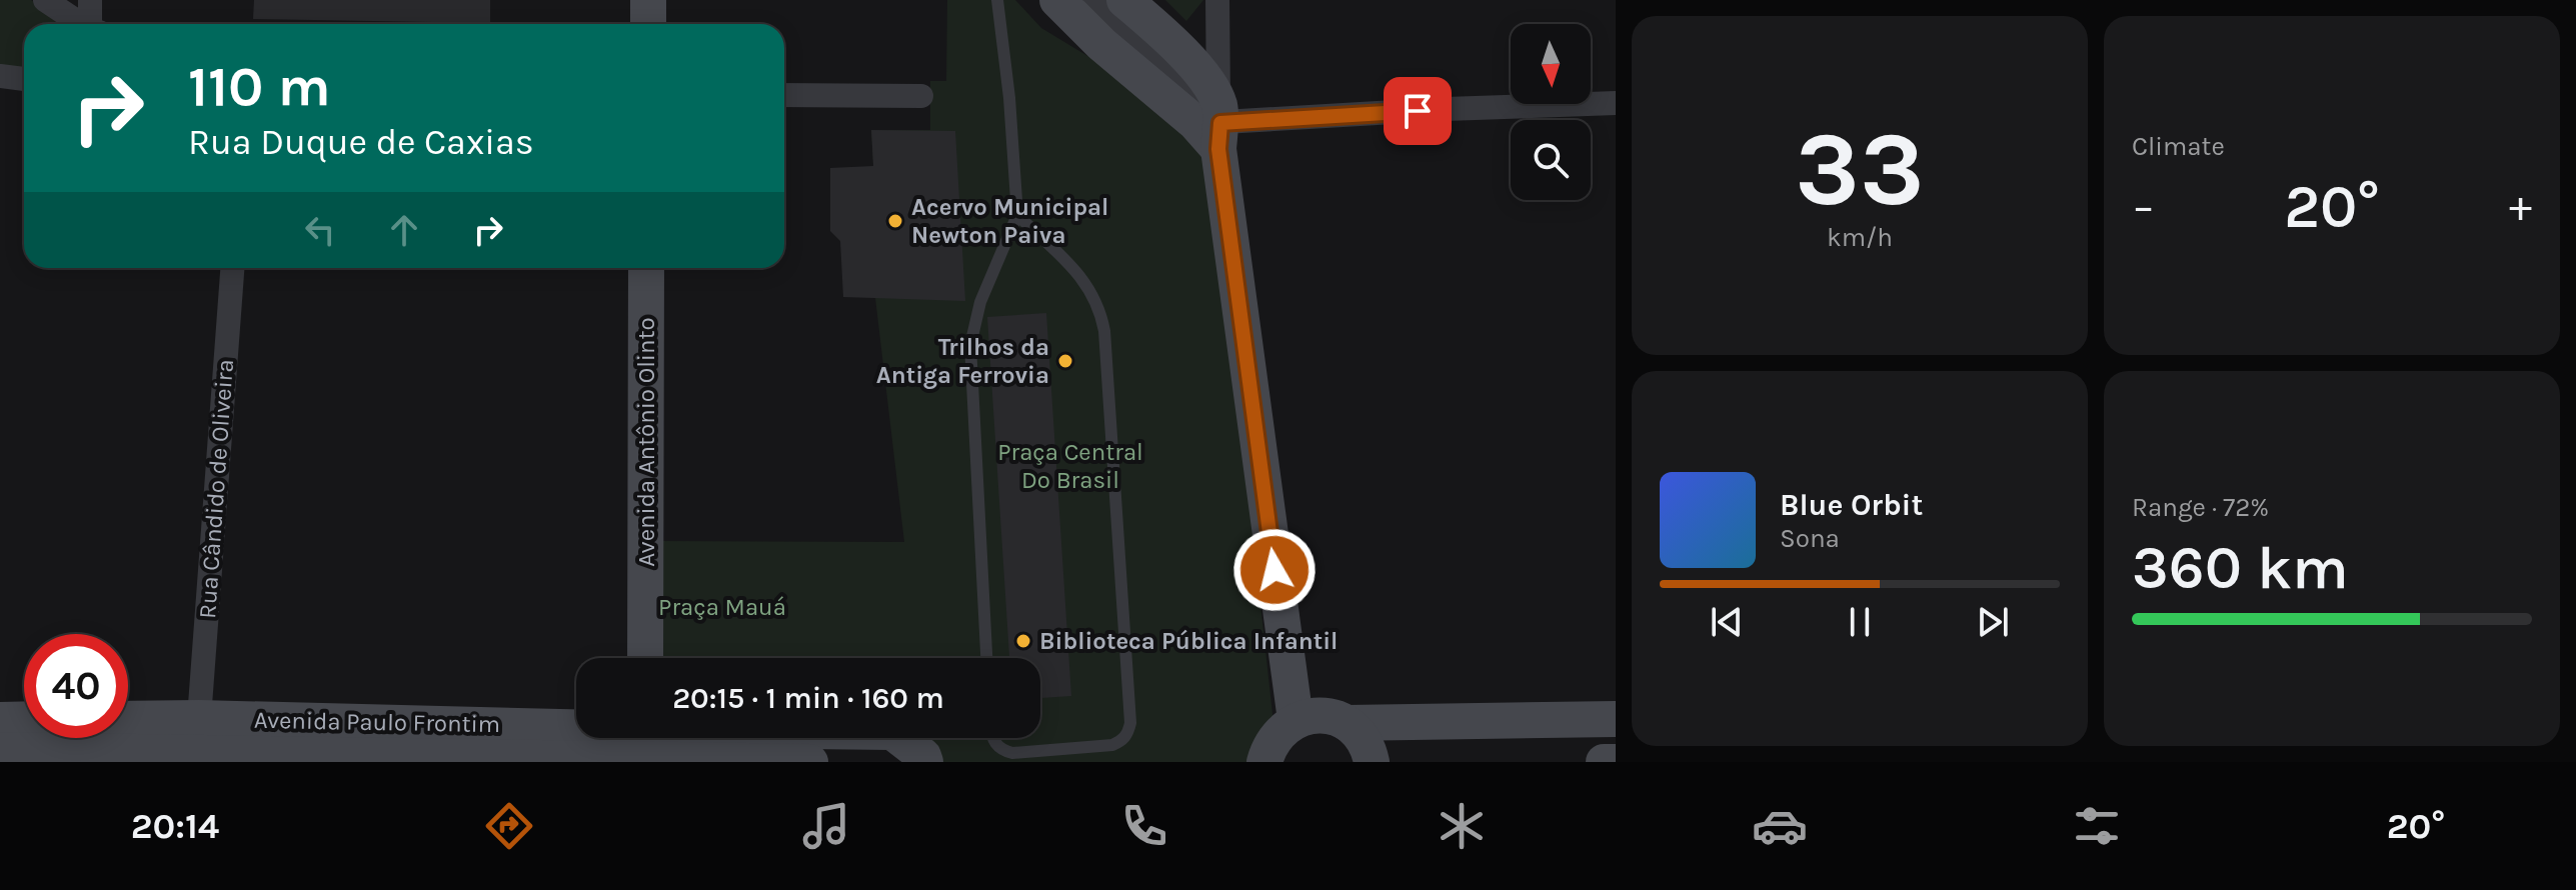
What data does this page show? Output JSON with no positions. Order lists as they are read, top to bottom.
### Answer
{
  "streets": {
    "street": ["Avenida Antônio Olinto", "Rua Cândido de Oliveira", "Avenida Paulo Frontim"]
  },
  "crossings": [
    ["Rua Cândido de Oliveira", "Avenida Paulo Frontim"]
  ],
  "parks": ["Praça Central Do Brasil", "Praça Mauá"],
  "places": ["Acervo Municipal Newton Paiva", "Trilhos da Antiga Ferrovia", "Biblioteca Pública Infantil"],
  "north": "bottom",
  "page": {
    "tile": [
      ["33", "km/h"],
      "Climate",
      ["Range · 72%", "360 km"]
    ],
    "turn": ["110 m", "Rua Duque de Caxias"],
    "heat": ["−", "20°", "+"],
    "song": ["Blue Orbit", "Sona"],
    "limit": "40",
    "trip": "20:15 · 1 min · 160 m",
    "tabs": ["20:14", "20°"]
  }
}
